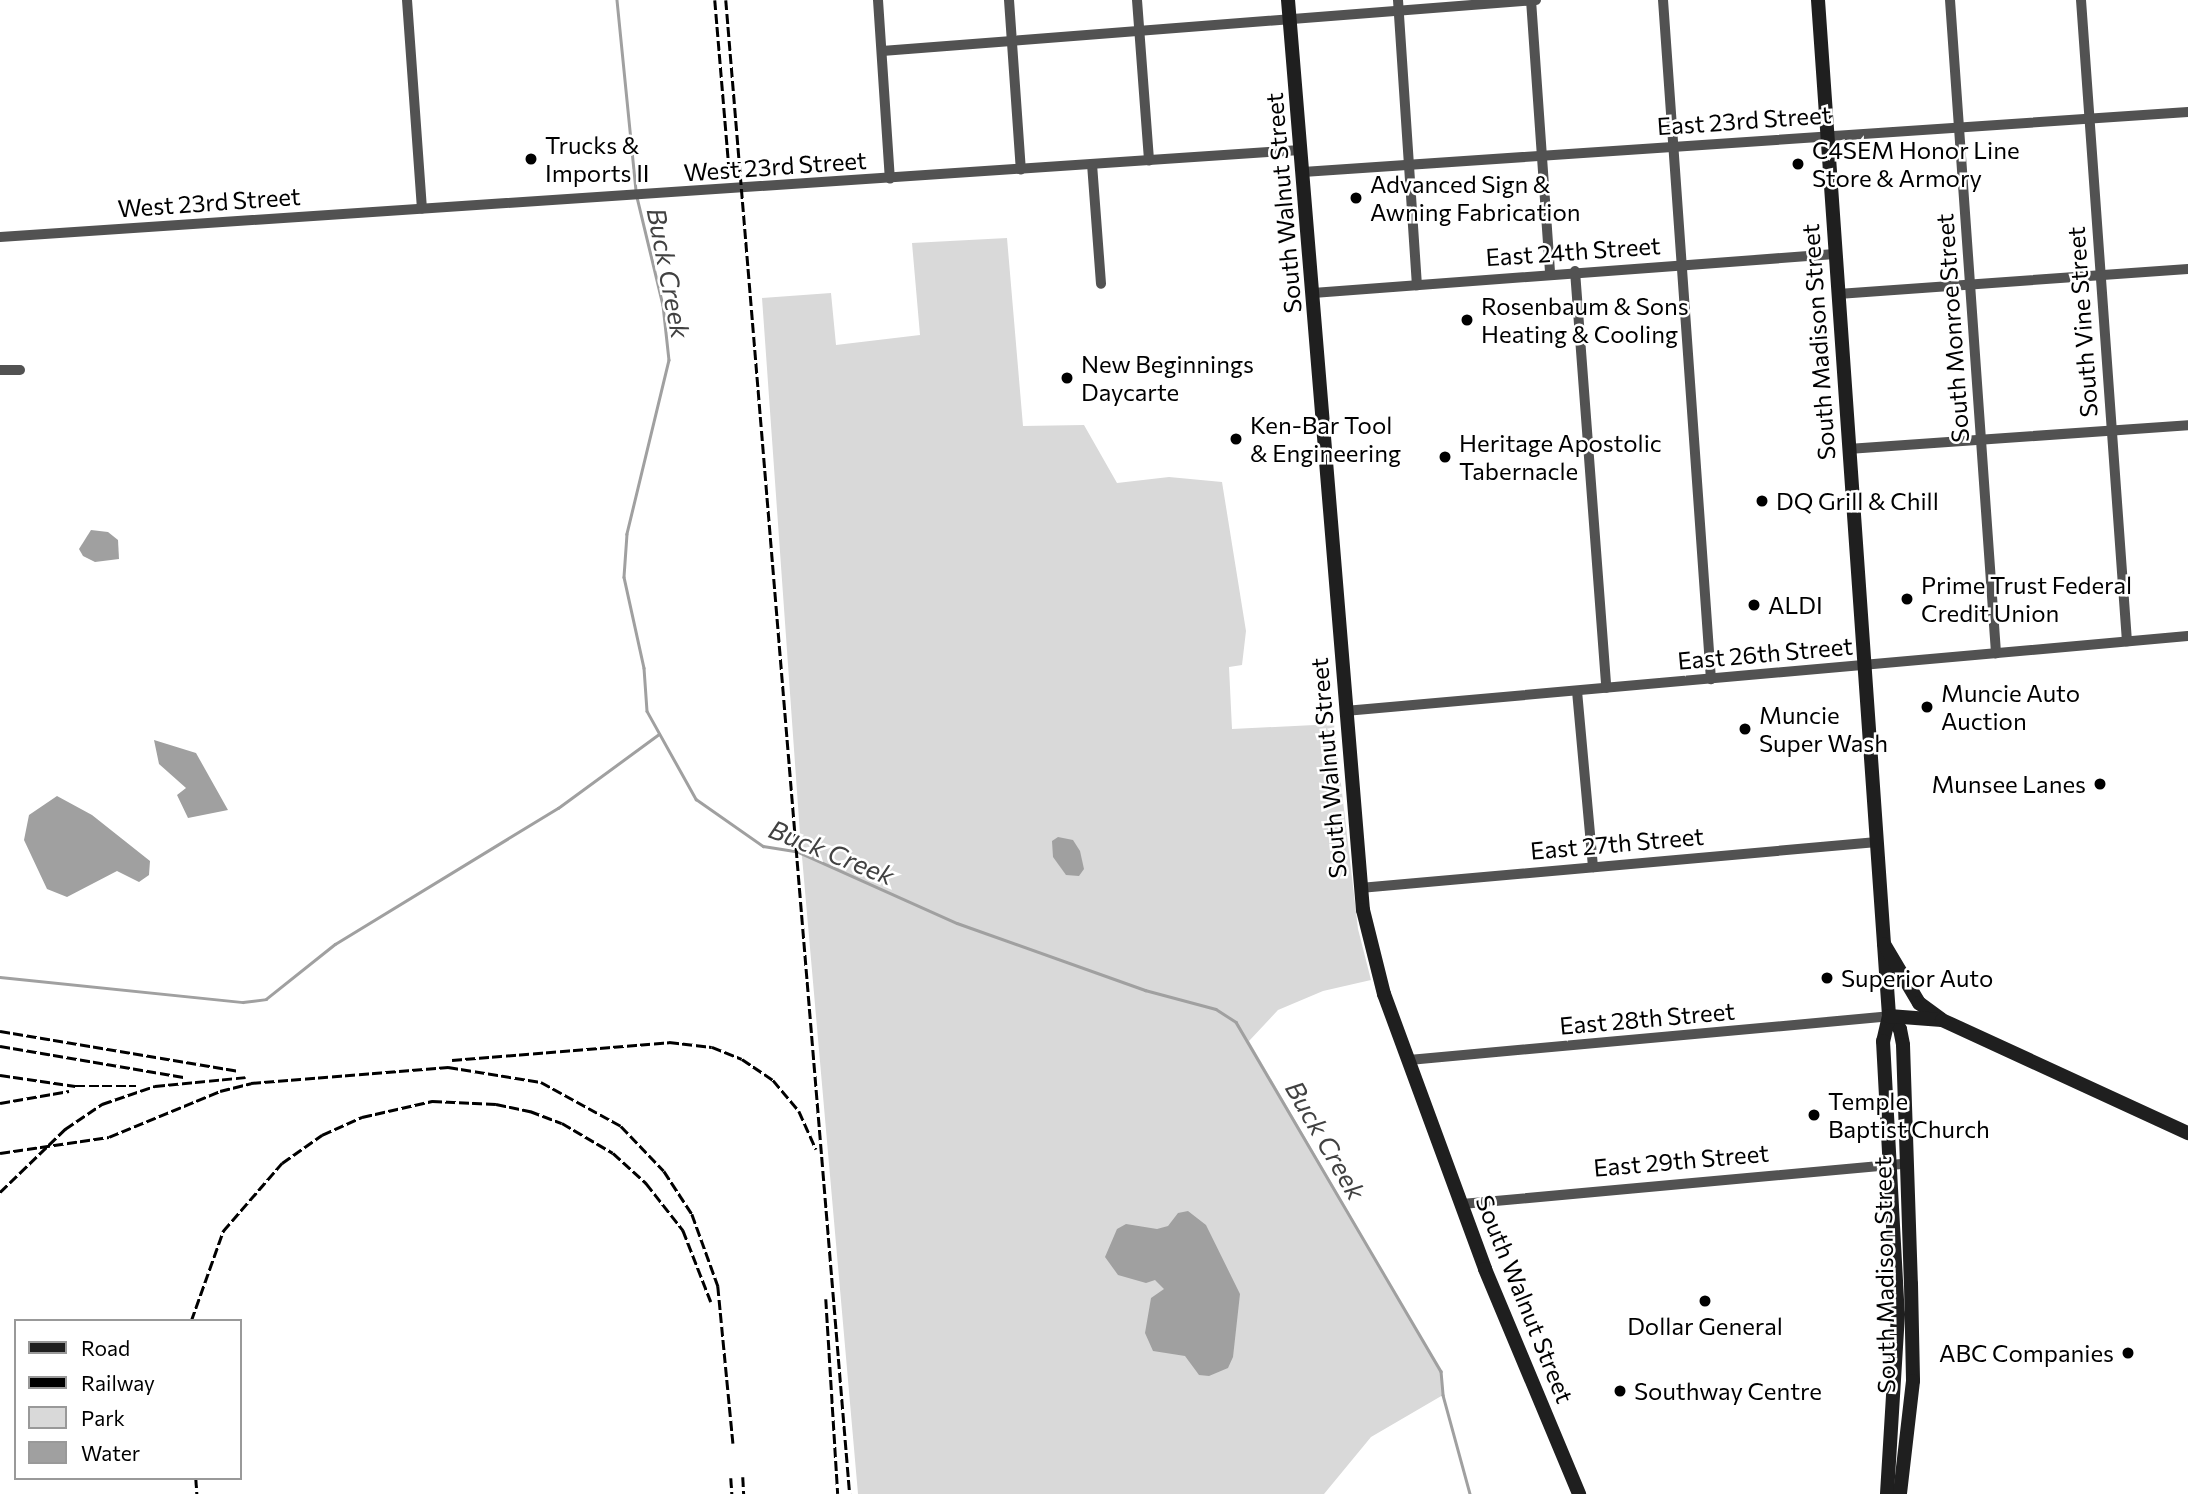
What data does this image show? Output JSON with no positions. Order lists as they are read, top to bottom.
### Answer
{
  "streets": {
    "main road": ["South Walnut Street", "South Madison Street"],
    "street": [
      "East 23rd Street",
      "West 23rd Street",
      "East 24th Street",
      "South Vine Street",
      "South Monroe Street",
      "East 26th Street",
      "East 27th Street",
      "East 28th Street",
      "East 29th Street"
    ]
  },
  "crossings": [
    ["East 23rd Street", "South Walnut Street"],
    ["East 23rd Street", "South Vine Street"],
    ["East 23rd Street", "South Monroe Street"],
    ["East 23rd Street", "South Madison Street"],
    ["West 23rd Street", "South Walnut Street"],
    ["South Walnut Street", "East 24th Street"],
    ["South Walnut Street", "East 26th Street"],
    ["South Walnut Street", "East 27th Street"],
    ["South Walnut Street", "East 28th Street"],
    ["South Walnut Street", "East 29th Street"],
    ["East 24th Street", "South Madison Street"],
    ["South Vine Street", "East 26th Street"],
    ["South Monroe Street", "East 26th Street"],
    ["South Madison Street", "East 26th Street"],
    ["South Madison Street", "East 27th Street"],
    ["South Madison Street", "East 28th Street"],
    ["South Madison Street", "East 29th Street"]
  ],
  "water": ["Buck Creek"],
  "places": [
    "Trucks & Imports II",
    "C4SEM Honor Line Store & Armory",
    "Advanced Sign & Awning Fabrication",
    "Rosenbaum & Sons Heating & Cooling",
    "New Beginnings Daycarte",
    "Ken-Bar Tool & Engineering",
    "Heritage Apostolic Tabernacle",
    "DQ Grill & Chill",
    "Prime Trust Federal Credit Union",
    "ALDI",
    "Muncie Auto Auction",
    "Muncie Super Wash",
    "Munsee Lanes",
    "Superior Auto",
    "Temple Baptist Church",
    "Dollar General",
    "ABC Companies",
    "Southway Centre"
  ],
  "legend": [
    "Road",
    "Railway",
    "Park",
    "Water"
  ]
}
